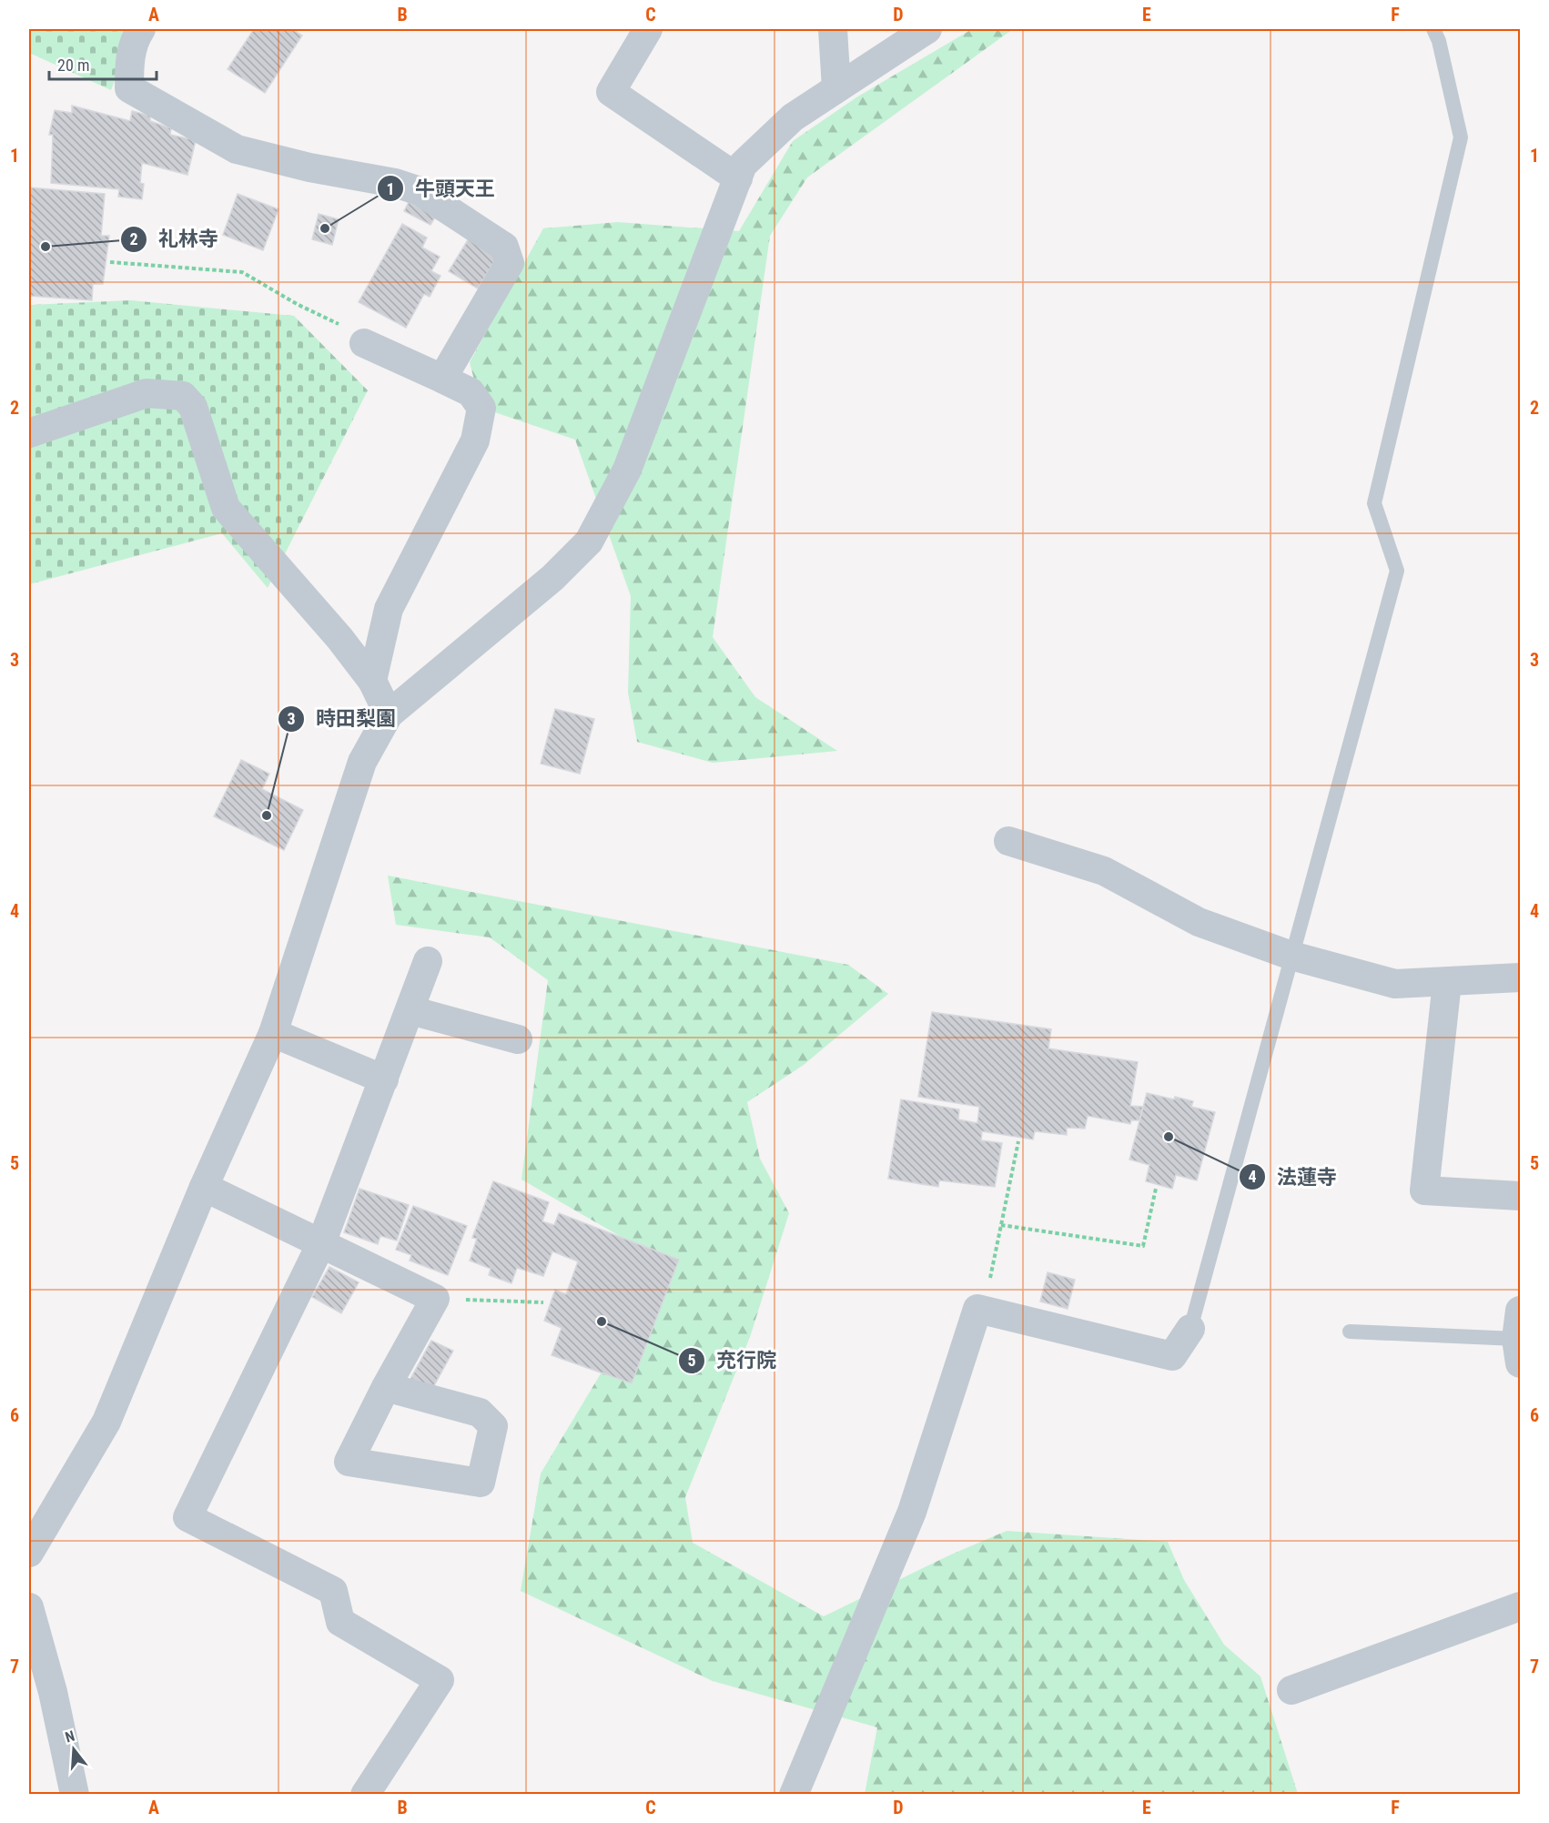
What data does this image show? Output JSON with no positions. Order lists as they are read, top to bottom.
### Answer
{
  "places": [
    "牛頭天王",
    "礼林寺",
    "時田梨園",
    "法蓮寺",
    "充行院"
  ],
  "scale_bar": "20 m",
  "north": "top",
  "grid": {
    "columns": [
      "A",
      "B",
      "C",
      "D",
      "E",
      "F"
    ],
    "rows": [
      "1",
      "2",
      "3",
      "4",
      "5",
      "6",
      "7"
    ]
  }
}
